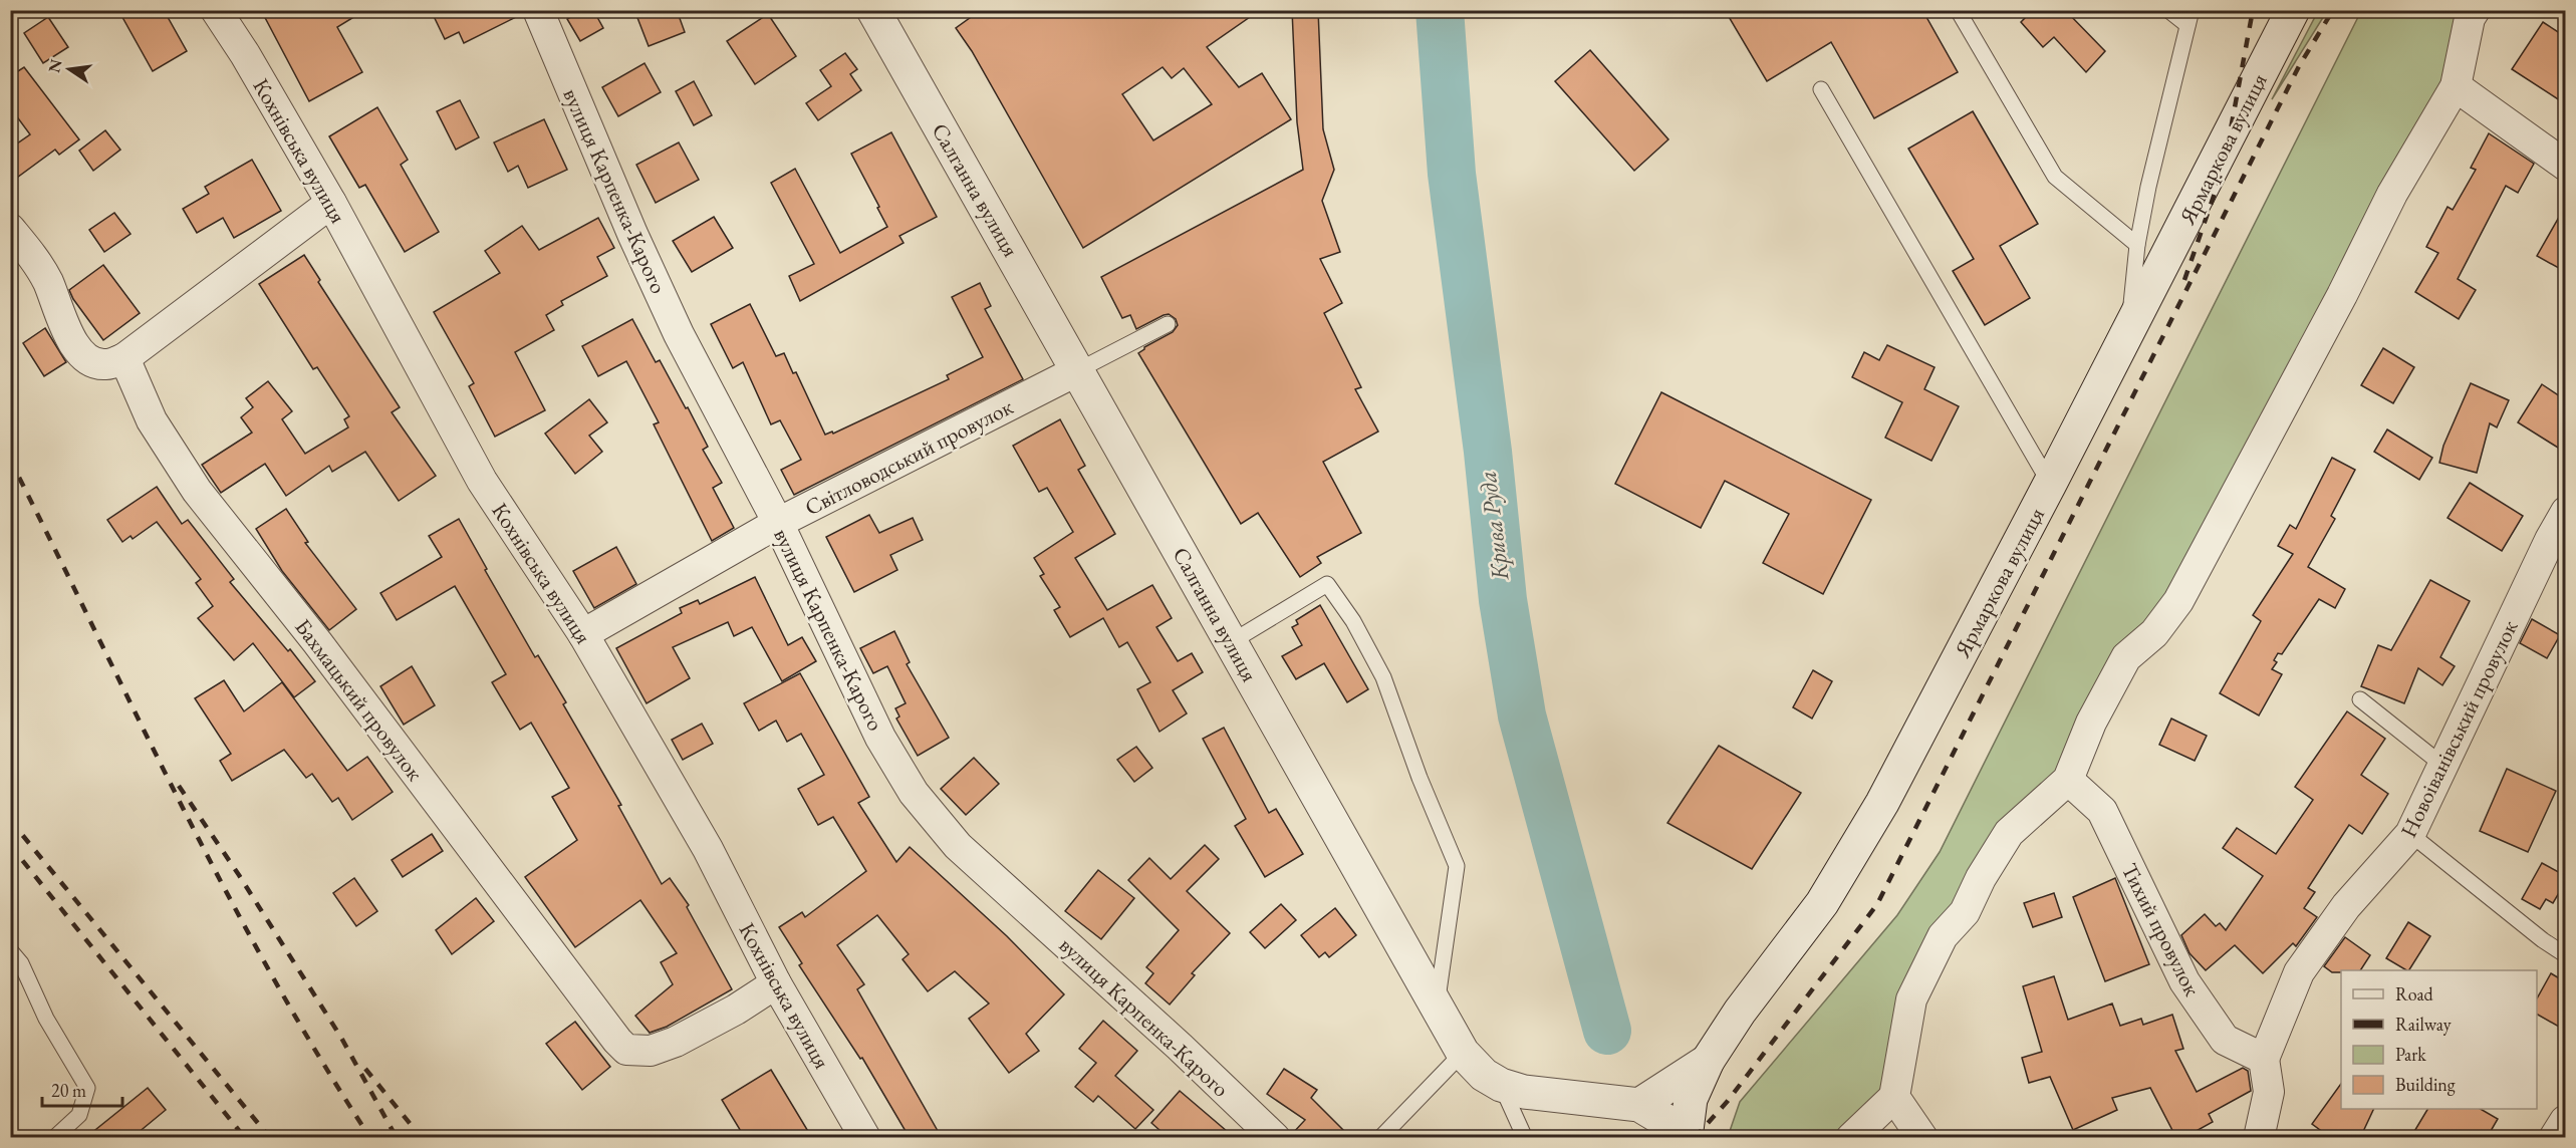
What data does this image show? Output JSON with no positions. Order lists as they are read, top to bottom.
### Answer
{
  "streets": {
    "street": [
      "Ярмаркова вулиця",
      "Кохнівська вулиця",
      "Салганна вулиця",
      "вулиця Карпенка-Карого",
      "Світловодський провулок",
      "Бахмацький провулок",
      "Новоіванівський провулок",
      "Тихий провулок"
    ]
  },
  "crossings": [
    ["Ярмаркова вулиця", "Салганна вулиця"],
    ["Кохнівська вулиця", "Світловодський провулок"],
    ["Кохнівська вулиця", "Бахмацький провулок"],
    ["Салганна вулиця", "Світловодський провулок"],
    ["вулиця Карпенка-Карого", "Світловодський провулок"],
    ["Новоіванівський провулок", "Тихий провулок"]
  ],
  "water": ["Крива Руда"],
  "legend": [
    "Road",
    "Railway",
    "Park",
    "Building"
  ],
  "scale_bar": "20 m",
  "north": "left"
}
